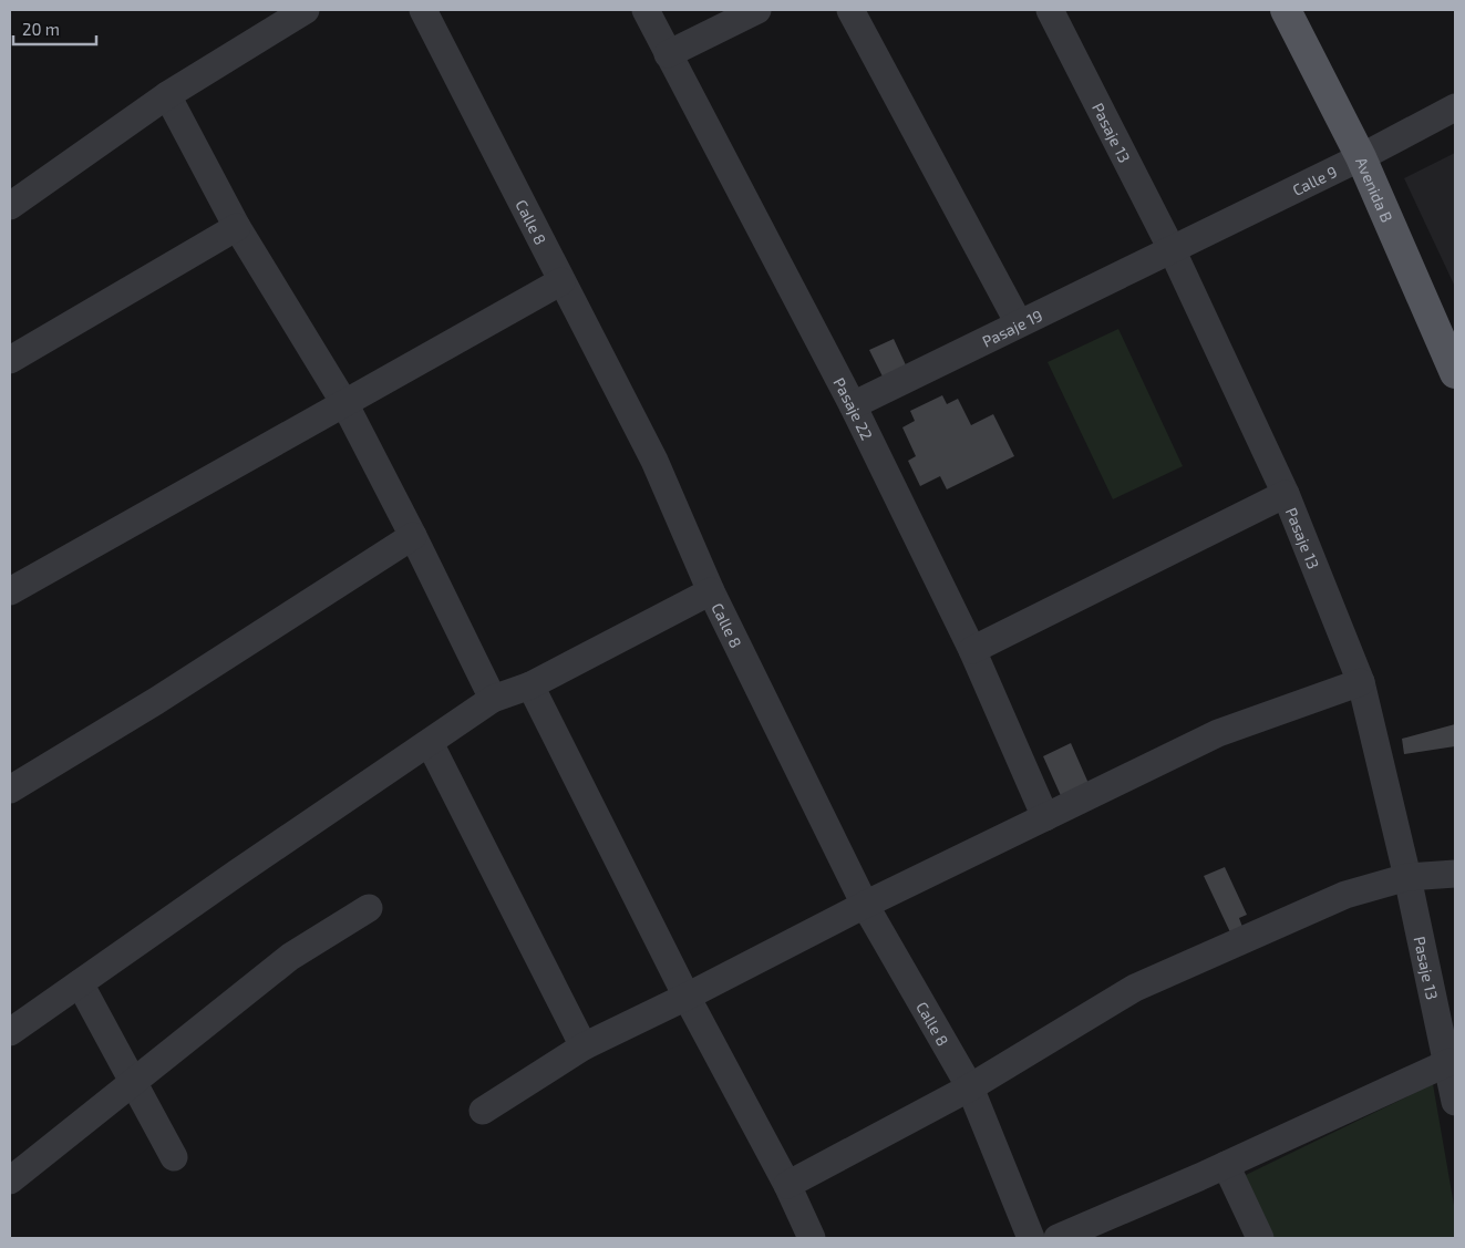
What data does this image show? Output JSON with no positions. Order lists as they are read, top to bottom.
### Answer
{
  "streets": {
    "main road": ["Avenida B"],
    "street": [
      "Pasaje 13",
      "Calle 9",
      "Calle 8",
      "Pasaje 19",
      "Pasaje 22"
    ]
  },
  "crossings": [
    ["Pasaje 13", "Calle 9"],
    ["Pasaje 13", "Pasaje 19"],
    ["Calle 9", "Avenida B"],
    ["Calle 9", "Pasaje 19"],
    ["Pasaje 19", "Pasaje 22"]
  ],
  "scale_bar": "20 m"
}
